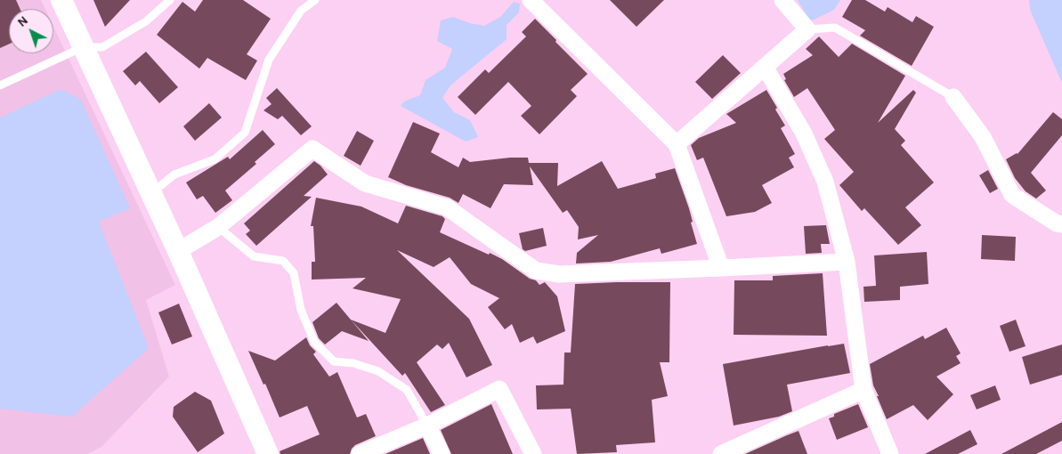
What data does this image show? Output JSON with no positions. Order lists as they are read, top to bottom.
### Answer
{
  "north": "top left"
}
